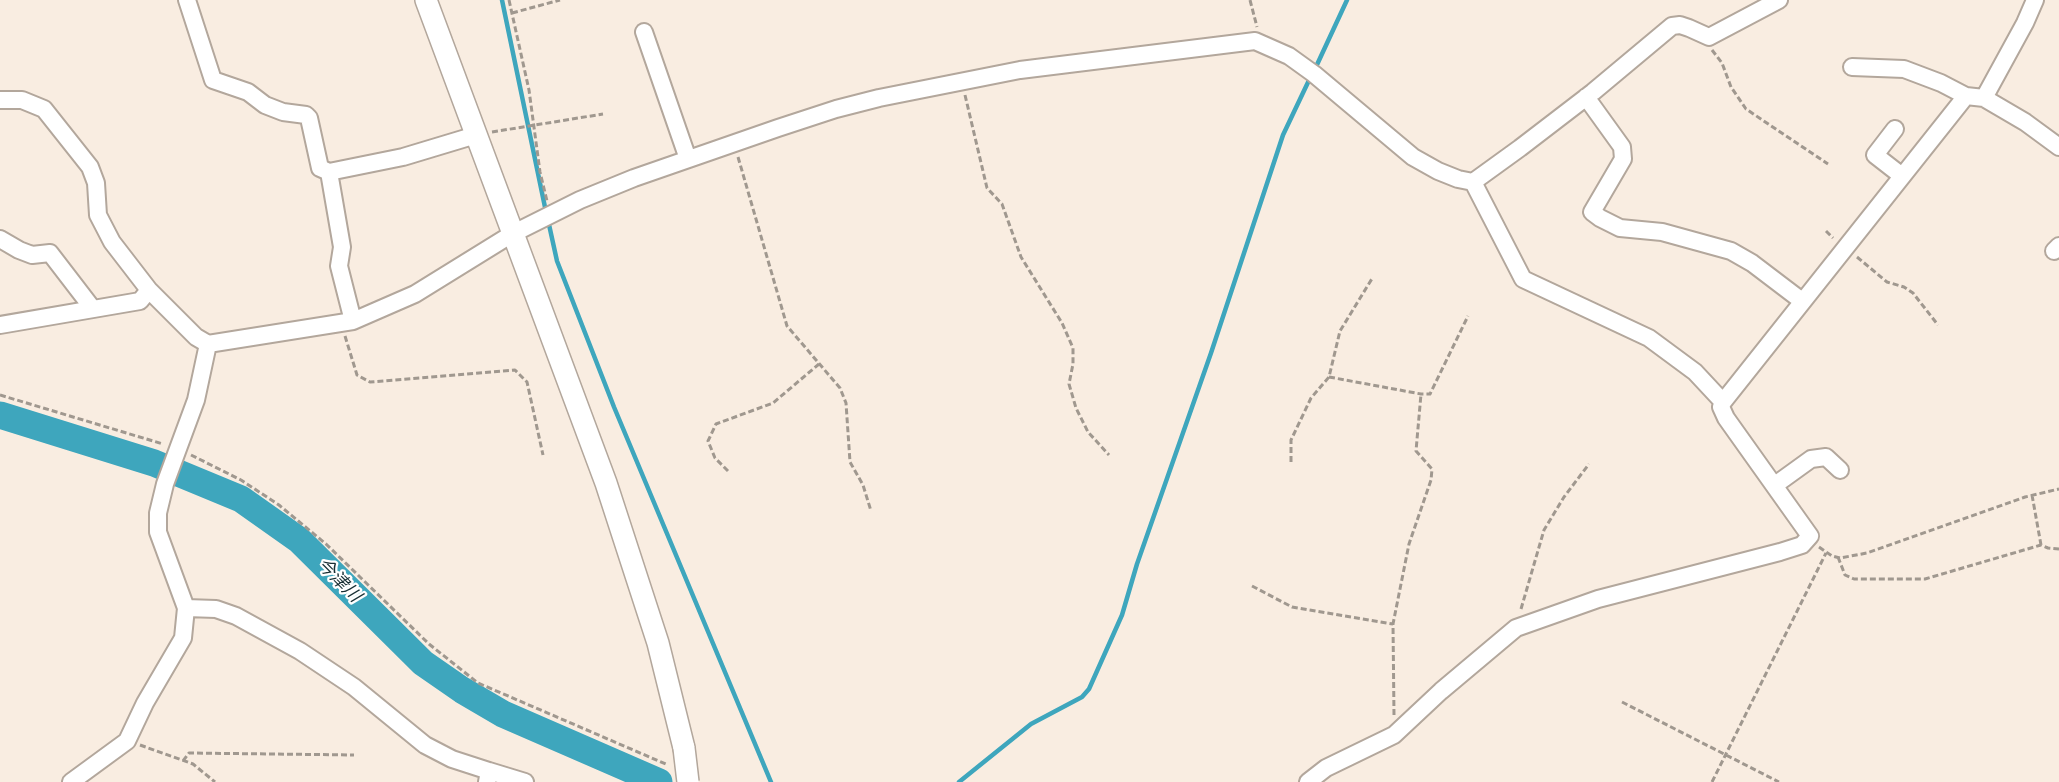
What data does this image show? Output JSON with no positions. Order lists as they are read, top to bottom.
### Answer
{
  "water": ["今津川"]
}
